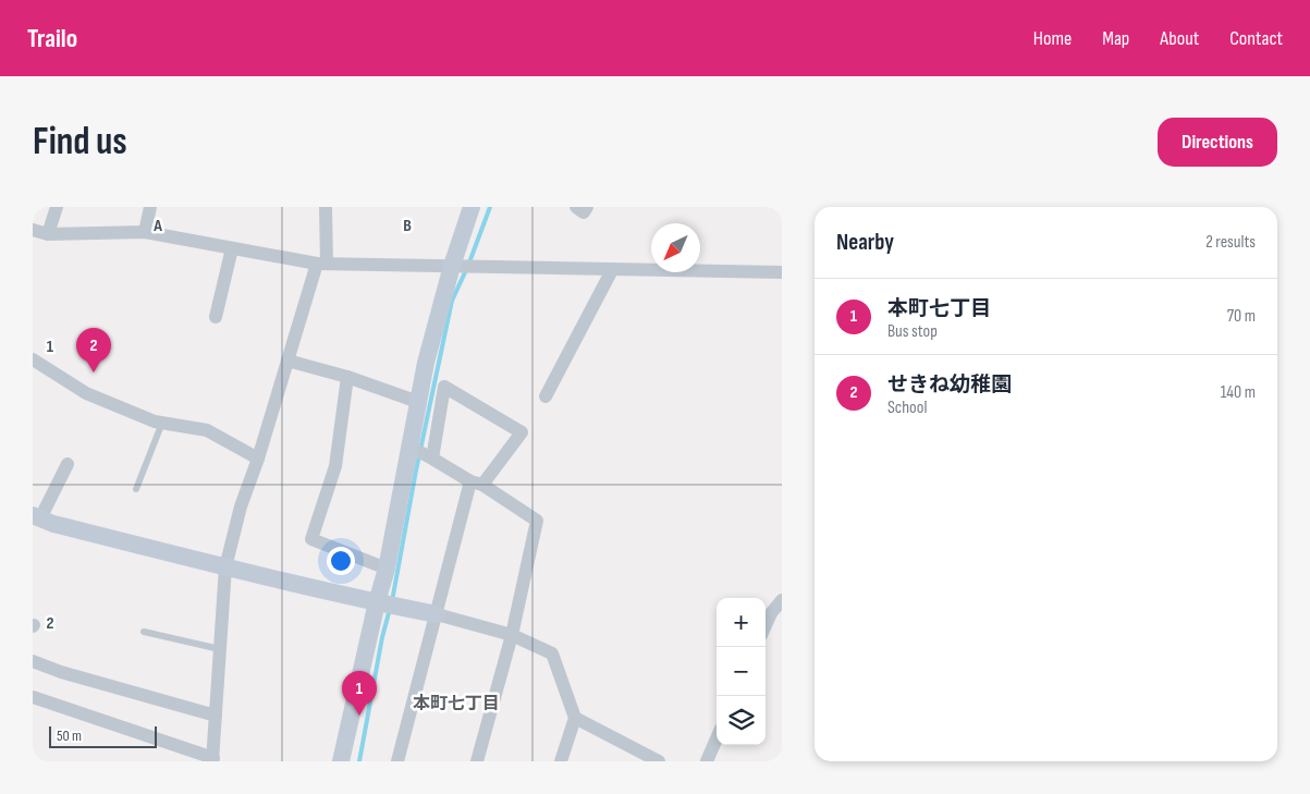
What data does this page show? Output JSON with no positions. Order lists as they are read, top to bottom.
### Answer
{
  "districts": ["本町七丁目"],
  "scale_bar": "50 m",
  "north": "bottom left",
  "page": {
    "header": "Trailo",
    "nav": [
      "Home",
      "Map",
      "About",
      "Contact"
    ],
    "buttons": "Directions",
    "title": "Find us",
    "heading": ["Nearby", "2 results"],
    "list": [
      {
        "mark": "1",
        "name": "本町七丁目",
        "note": "Bus stop",
        "value": "70 m"
      },
      {
        "mark": "2",
        "name": "せきね幼稚園",
        "note": "School",
        "value": "140 m"
      }
    ],
    "pins": ["2", "1"],
    "map_buttons": ["+", "−"],
    "scale": "50 m"
  },
  "grid": {
    "columns": ["A", "B"],
    "rows": ["1", "2"]
  }
}
